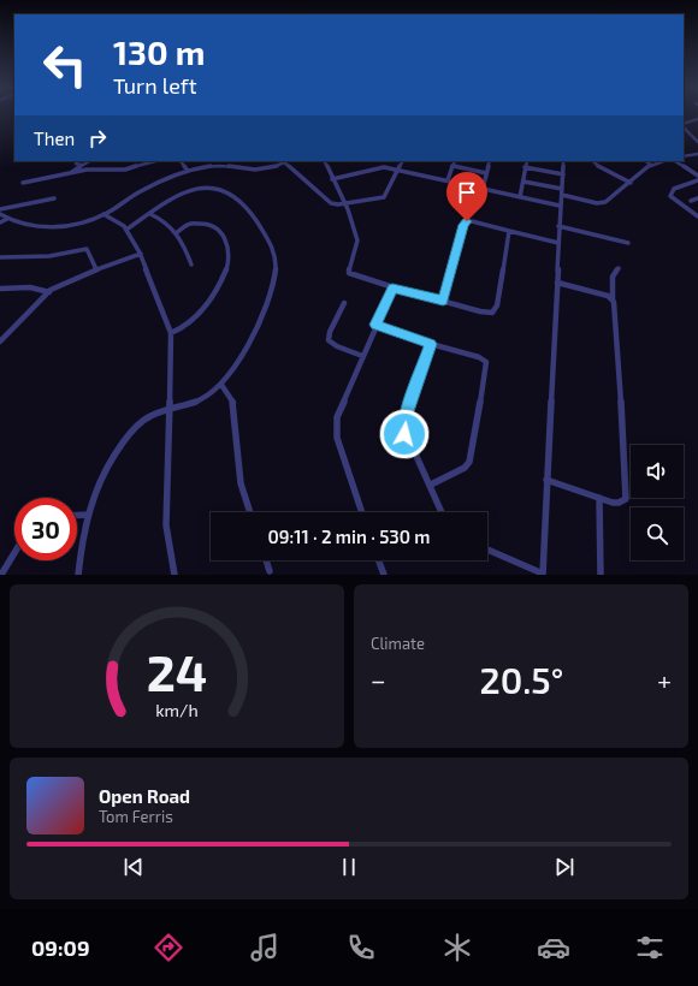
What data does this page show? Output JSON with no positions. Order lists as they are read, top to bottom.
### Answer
{
  "page": {
    "turn": ["130 m", "Turn left"],
    "then": "Then",
    "limit": "30",
    "trip": "09:11 · 2 min · 530 m",
    "tile": "Climate",
    "heat": ["−", "20.5°", "+"],
    "song": ["Open Road", "Tom Ferris"],
    "tabs": "09:09",
    "gauge": ["24", "km/h"]
  }
}
